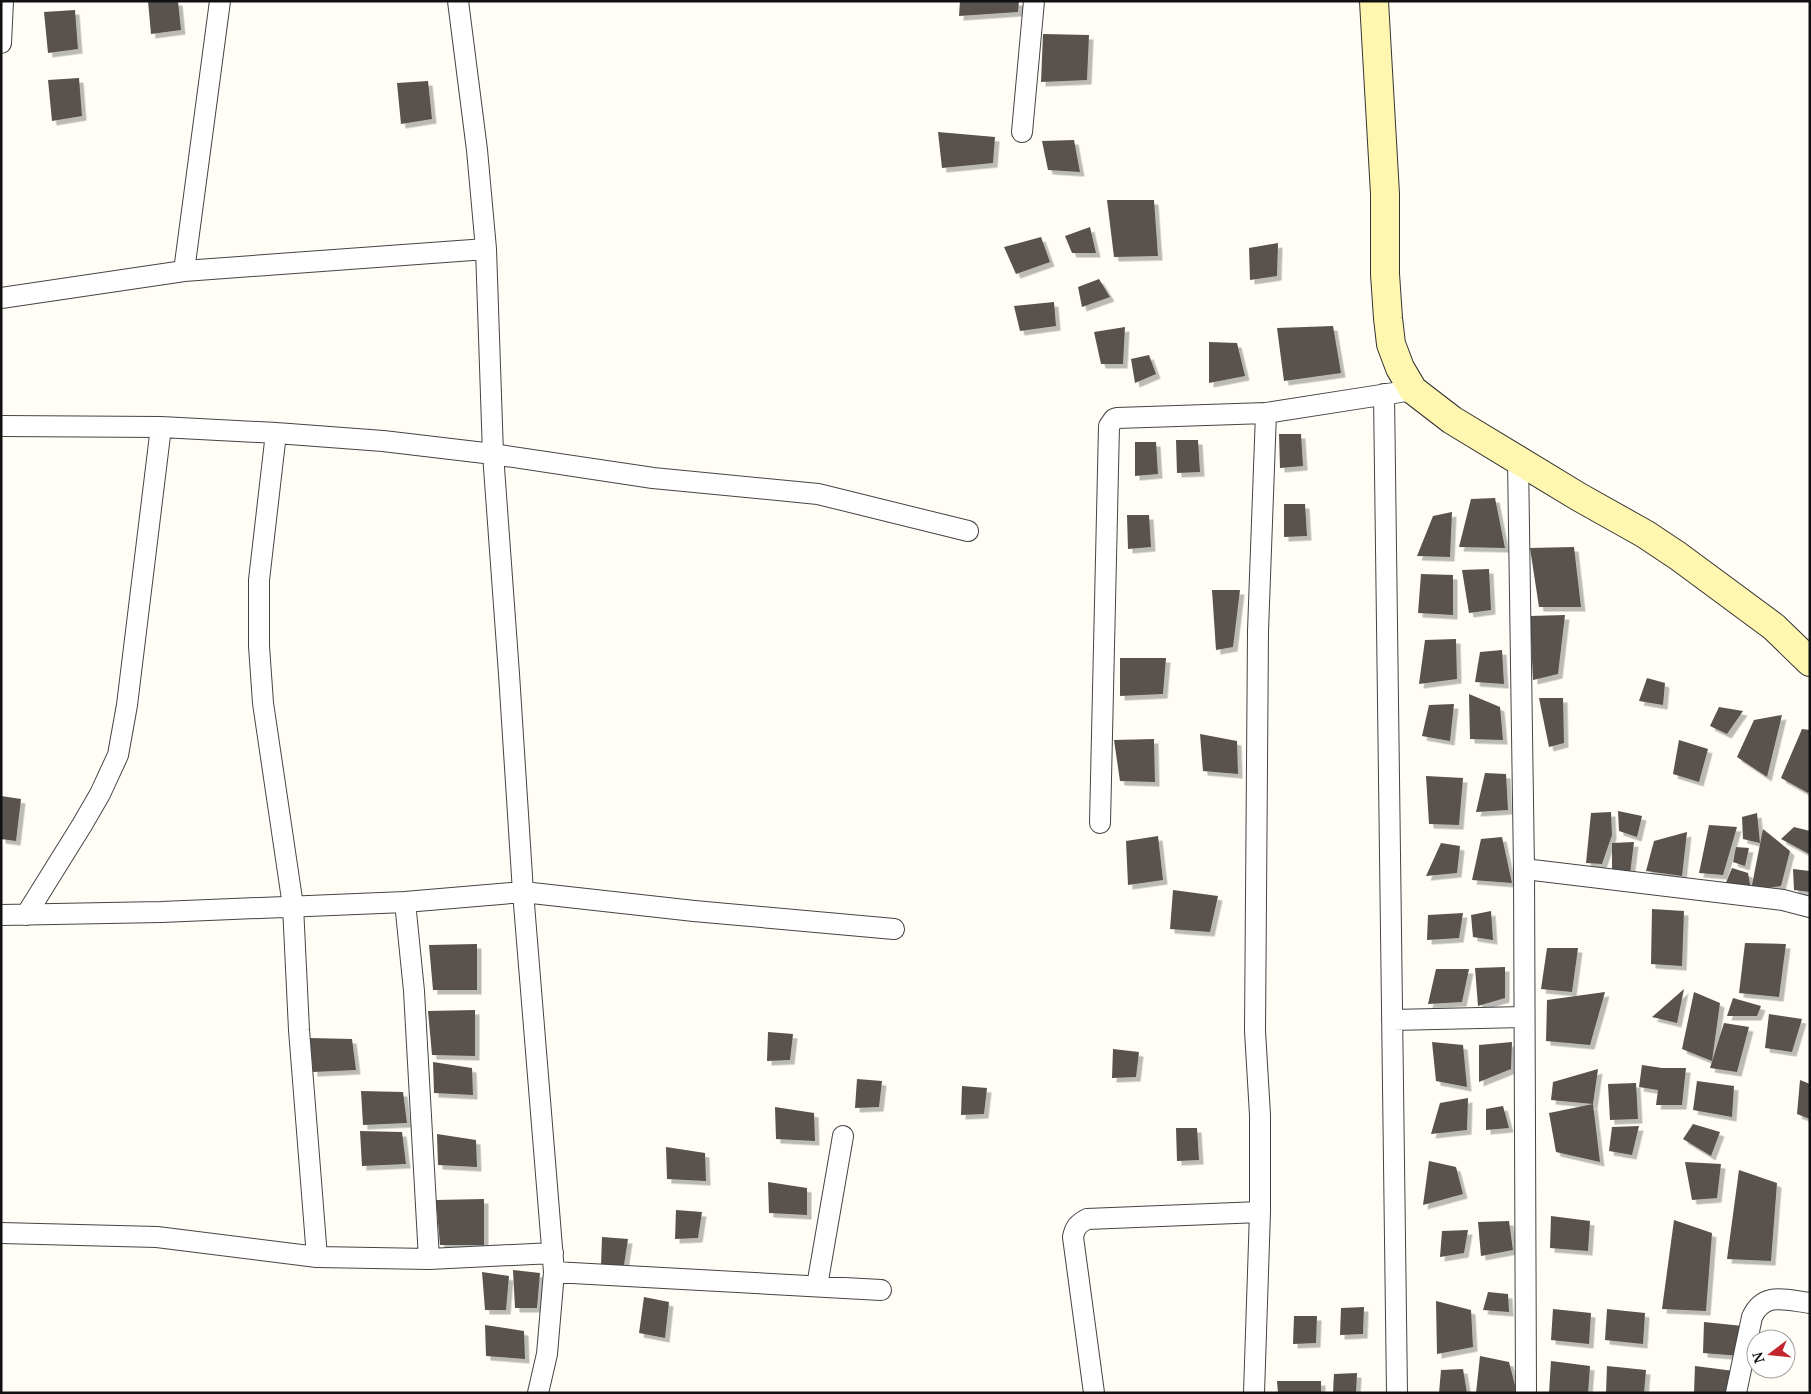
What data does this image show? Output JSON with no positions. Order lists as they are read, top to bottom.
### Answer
{
  "north": "left"
}
